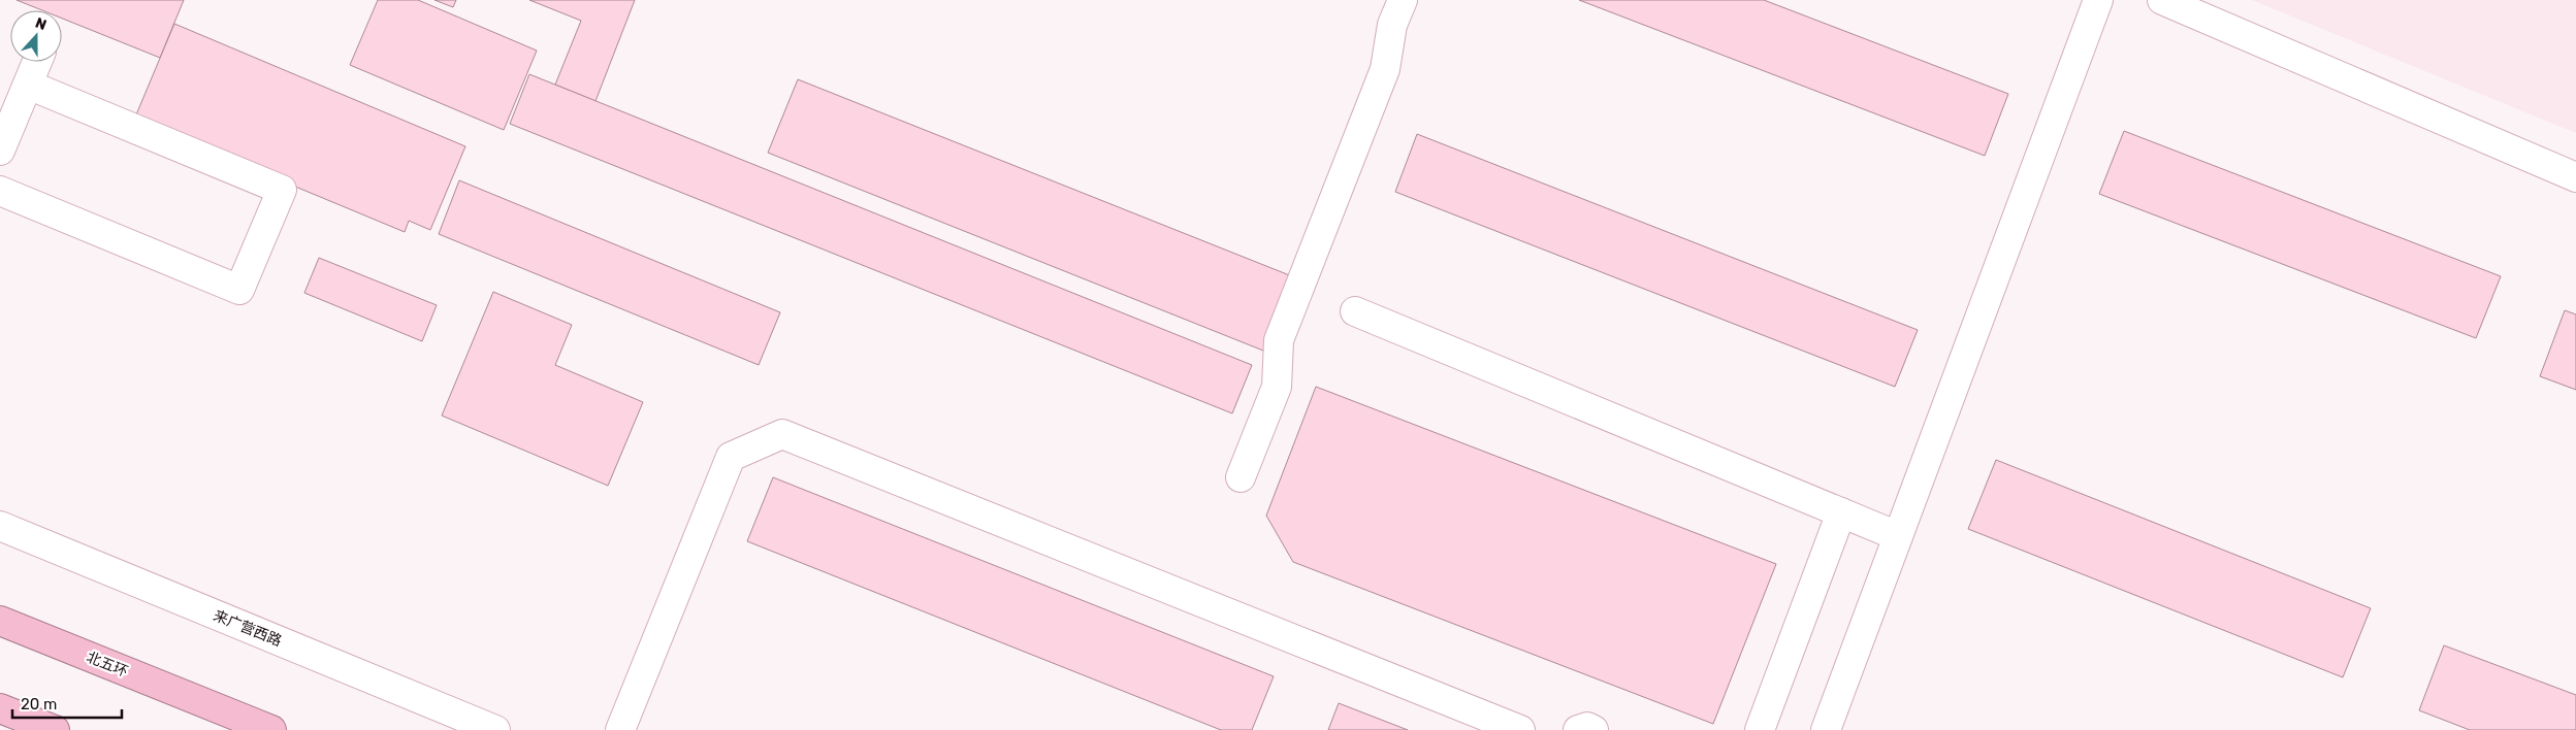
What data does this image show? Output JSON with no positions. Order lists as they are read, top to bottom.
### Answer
{
  "streets": {
    "highway": ["北五环"],
    "street": ["来广营西路"]
  },
  "scale_bar": "20 m",
  "north": "top"
}
